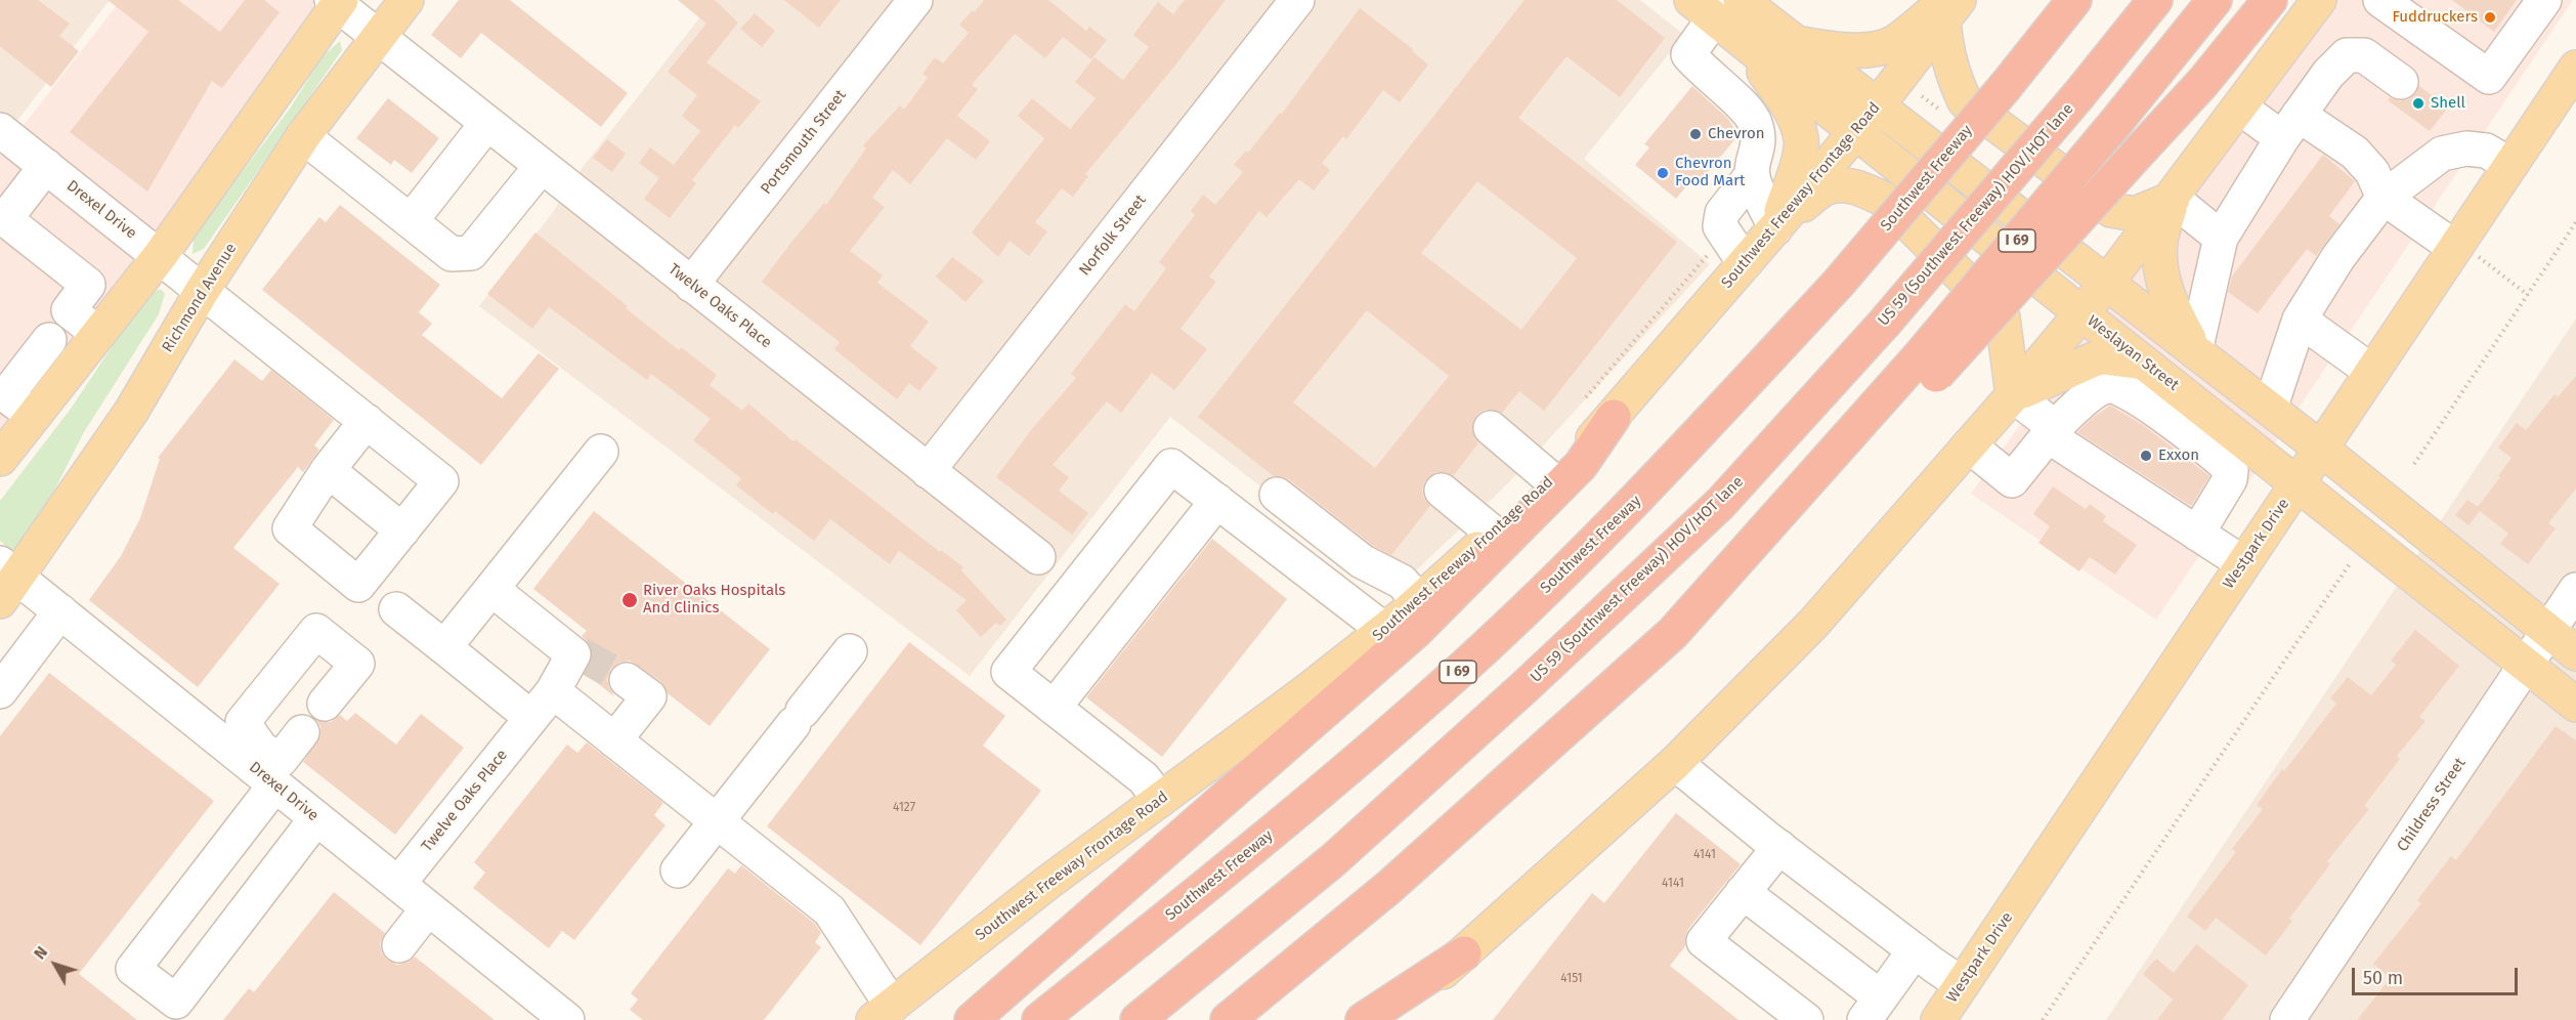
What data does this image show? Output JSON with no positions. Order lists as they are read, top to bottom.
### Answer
{
  "streets": {
    "highway": ["Southwest Freeway", "US 59 (Southwest Freeway) HOV/HOT lane", "I 69"],
    "main road": [
      "Southwest Freeway Frontage Road",
      "Richmond Avenue",
      "Weslayan Street",
      "Westpark Drive"
    ],
    "street": [
      "Portsmouth Street",
      "Drexel Drive",
      "Norfolk Street",
      "Twelve Oaks Place",
      "Childress Street"
    ]
  },
  "crossings": [
    ["Portsmouth Street", "Twelve Oaks Place"],
    ["Southwest Freeway Frontage Road", "Weslayan Street"],
    ["Drexel Drive", "Richmond Avenue"],
    ["Drexel Drive", "Twelve Oaks Place"],
    ["Norfolk Street", "Twelve Oaks Place"],
    ["Richmond Avenue", "Twelve Oaks Place"],
    ["Weslayan Street", "Westpark Drive"],
    ["Weslayan Street", "Childress Street"]
  ],
  "places": [
    "Fuddruckers",
    "Shell",
    "Chevron",
    "Chevron Food Mart",
    "Exxon",
    "River Oaks Hospitals And Clinics"
  ],
  "house_numbers": [
    "4127",
    "4141",
    "4141",
    "4151"
  ],
  "scale_bar": "50 m",
  "north": "top left"
}
